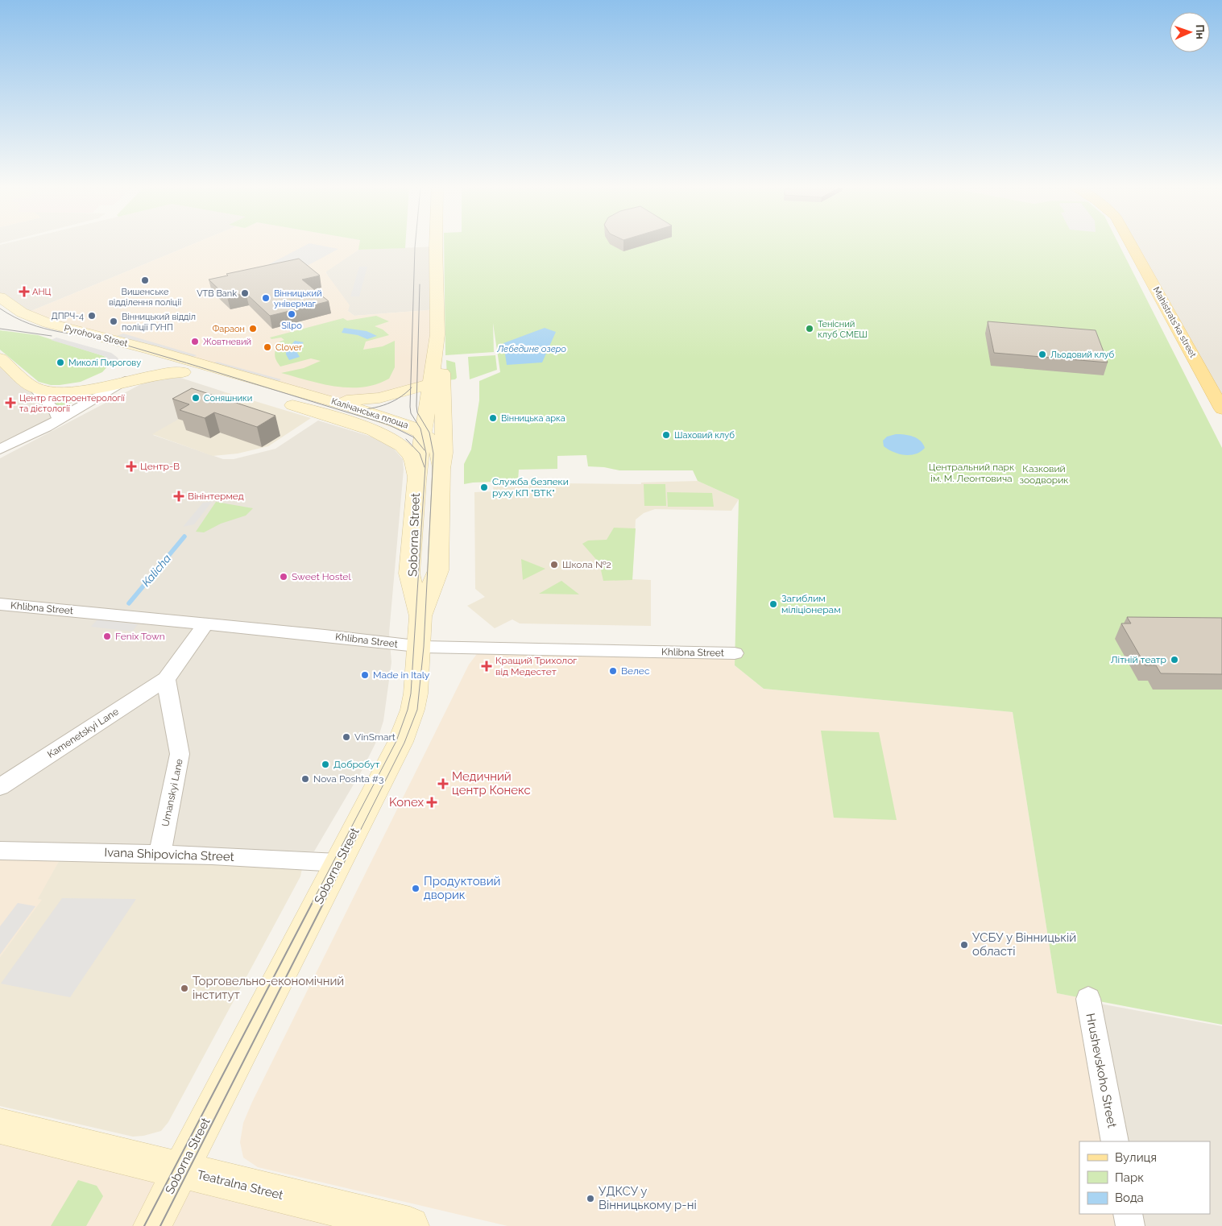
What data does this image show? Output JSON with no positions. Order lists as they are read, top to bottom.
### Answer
{
  "streets": {
    "main road": [
      "Mahistrats'ka street",
      "Pyrohova Street",
      "Калічанська площа",
      "Soborna Street",
      "Teatralna Street"
    ],
    "street": [
      "Khlibna Street",
      "Kamenetskyi Lane",
      "Umanskyi Lane",
      "Ivana Shipovicha Street",
      "Hrushevskoho Street"
    ]
  },
  "crossings": [
    ["Калічанська площа", "Soborna Street"],
    ["Soborna Street", "Khlibna Street"],
    ["Soborna Street", "Ivana Shipovicha Street"],
    ["Soborna Street", "Teatralna Street"],
    ["Kamenetskyi Lane", "Umanskyi Lane"],
    ["Umanskyi Lane", "Ivana Shipovicha Street"]
  ],
  "water": ["Лебедине озеро", "Kalicha"],
  "parks": ["Центральний парк ім. М. Леонтовича", "Казковий зоодворик"],
  "places": {
    "other": [
      "Вишенське відділення поліції",
      "VTB Bank",
      "Вінницький універмаг",
      "Silpo",
      "ДПРЧ-4",
      "Вінницький відділ поліції ГУНП",
      "Фараон",
      "Тенісний клуб СМЕШ",
      "Жовтневий",
      "Clover",
      "Льодовий клуб",
      "Миколі Пирогову",
      "Соняшники",
      "Вінницька арка",
      "Шаховий клуб",
      "Служба безпеки руху КП \"ВТК\"",
      "Школа №2",
      "Sweet Hostel",
      "Загиблим міліціонерам",
      "Fenix Town",
      "Літній театр",
      "Велес",
      "Made in Italy",
      "VinSmart",
      "Добробут",
      "Nova Poshta #3",
      "Продуктовий дворик",
      "УСБУ у Вінницькій області",
      "Торговельно-економічний інститут",
      "УДКСУ у Вінницькому р-ні"
    ],
    "health": [
      "АНЦ",
      "Центр гастроентерології та дієтології",
      "Центр-В",
      "Вінінтермед",
      "Кращий Трихолог від Медестет",
      "Медичний центр Конекс",
      "Konex"
    ]
  },
  "legend": ["Вулиця", "Парк", "Вода"],
  "north": "right"
}
